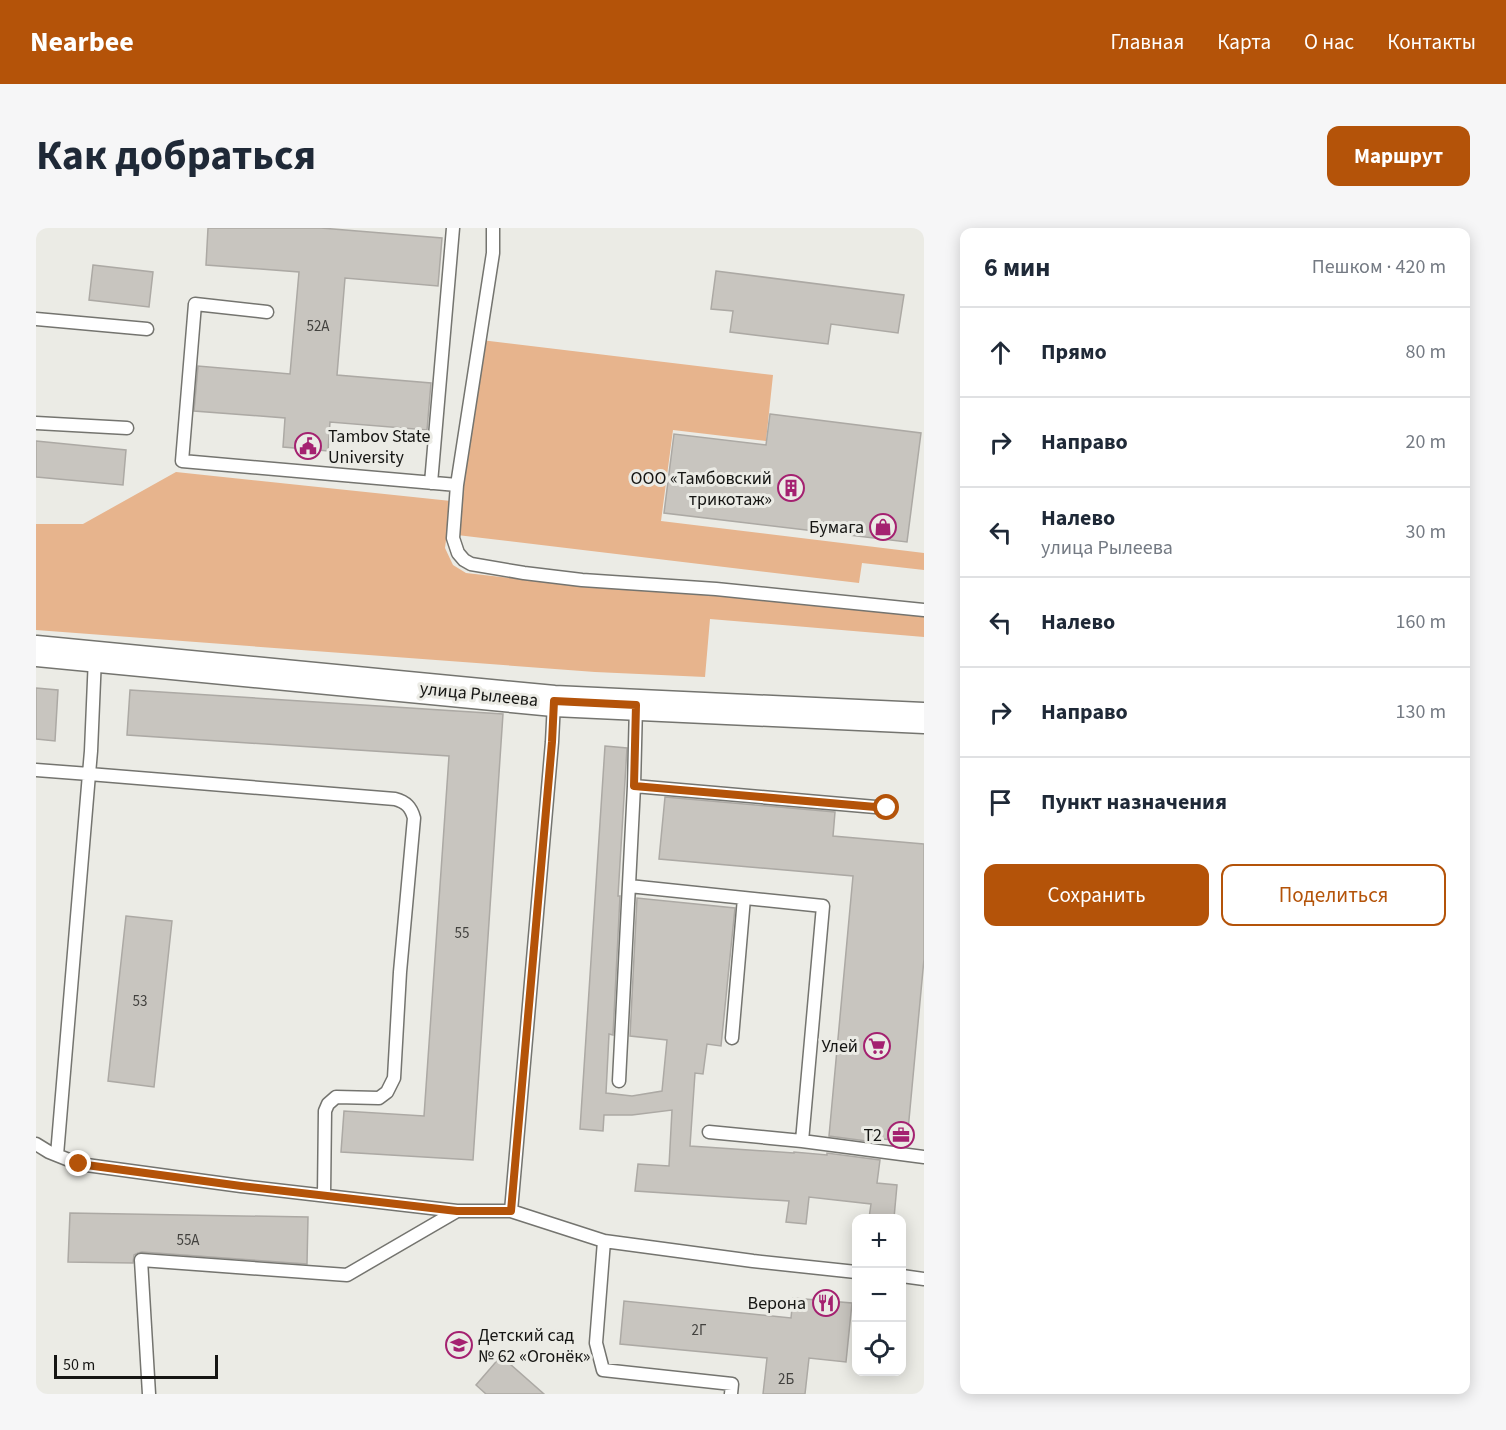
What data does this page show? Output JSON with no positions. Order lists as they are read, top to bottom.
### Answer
{
  "streets": {
    "street": ["улица Рылеева"]
  },
  "places": {
    "public building": ["Tambov State University"],
    "building": ["ООО «Тамбовский трикотаж»"],
    "shop": ["Бумага"],
    "supermarket": ["Улей"],
    "office": ["T2"],
    "restaurant": ["Верона"],
    "school or university": ["Детский сад № 62 «Огонёк»"]
  },
  "house_numbers": [
    "52А",
    "55",
    "53",
    "55А",
    "2Г",
    "2Б"
  ],
  "scale_bar": "50 m",
  "page": {
    "header": "Nearbee",
    "nav": [
      "Главная",
      "Карта",
      "О нас",
      "Контакты"
    ],
    "title": "Как добраться",
    "buttons": [
      "Маршрут",
      ["Сохранить", "Поделиться"]
    ],
    "heading": ["6 мин", "Пешком · 420 m"],
    "list": [
      ["Прямо", "80 m"],
      ["Направо", "20 m"],
      ["Налево", "улица Рылеева", "30 m"],
      ["Налево", "160 m"],
      ["Направо", "130 m"],
      "Пункт назначения"
    ],
    "map_buttons": ["+", "−"],
    "scale": "50 m"
  }
}
